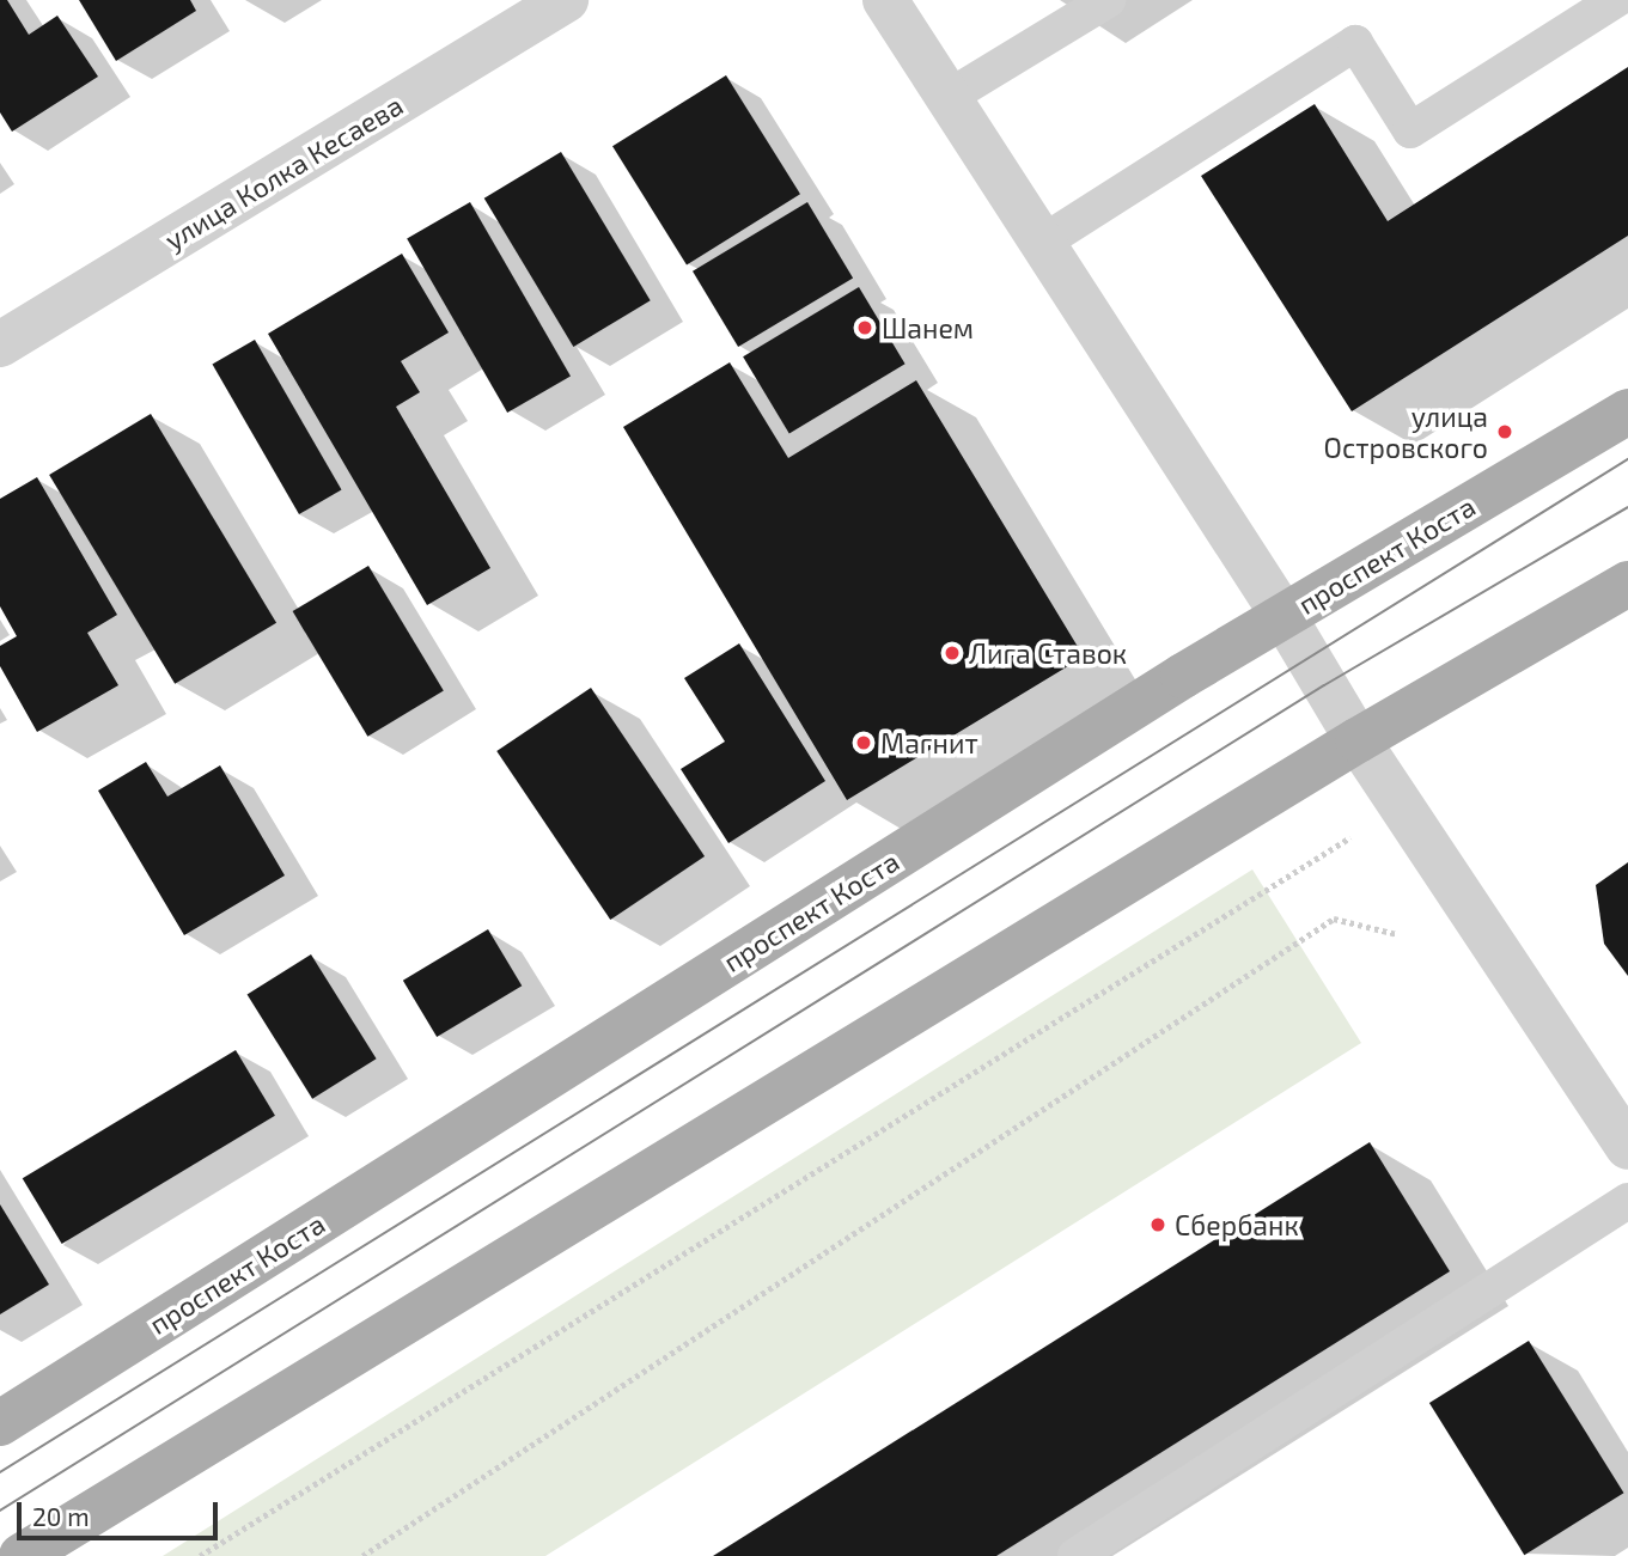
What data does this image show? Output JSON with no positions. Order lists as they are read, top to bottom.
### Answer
{
  "streets": {
    "main road": ["проспект Коста"],
    "street": ["улица Колка Кесаева"]
  },
  "places": [
    "Шанем",
    "улица Островского",
    "Лига Ставок",
    "Магнит",
    "Сбербанк"
  ],
  "scale_bar": "20 m"
}
